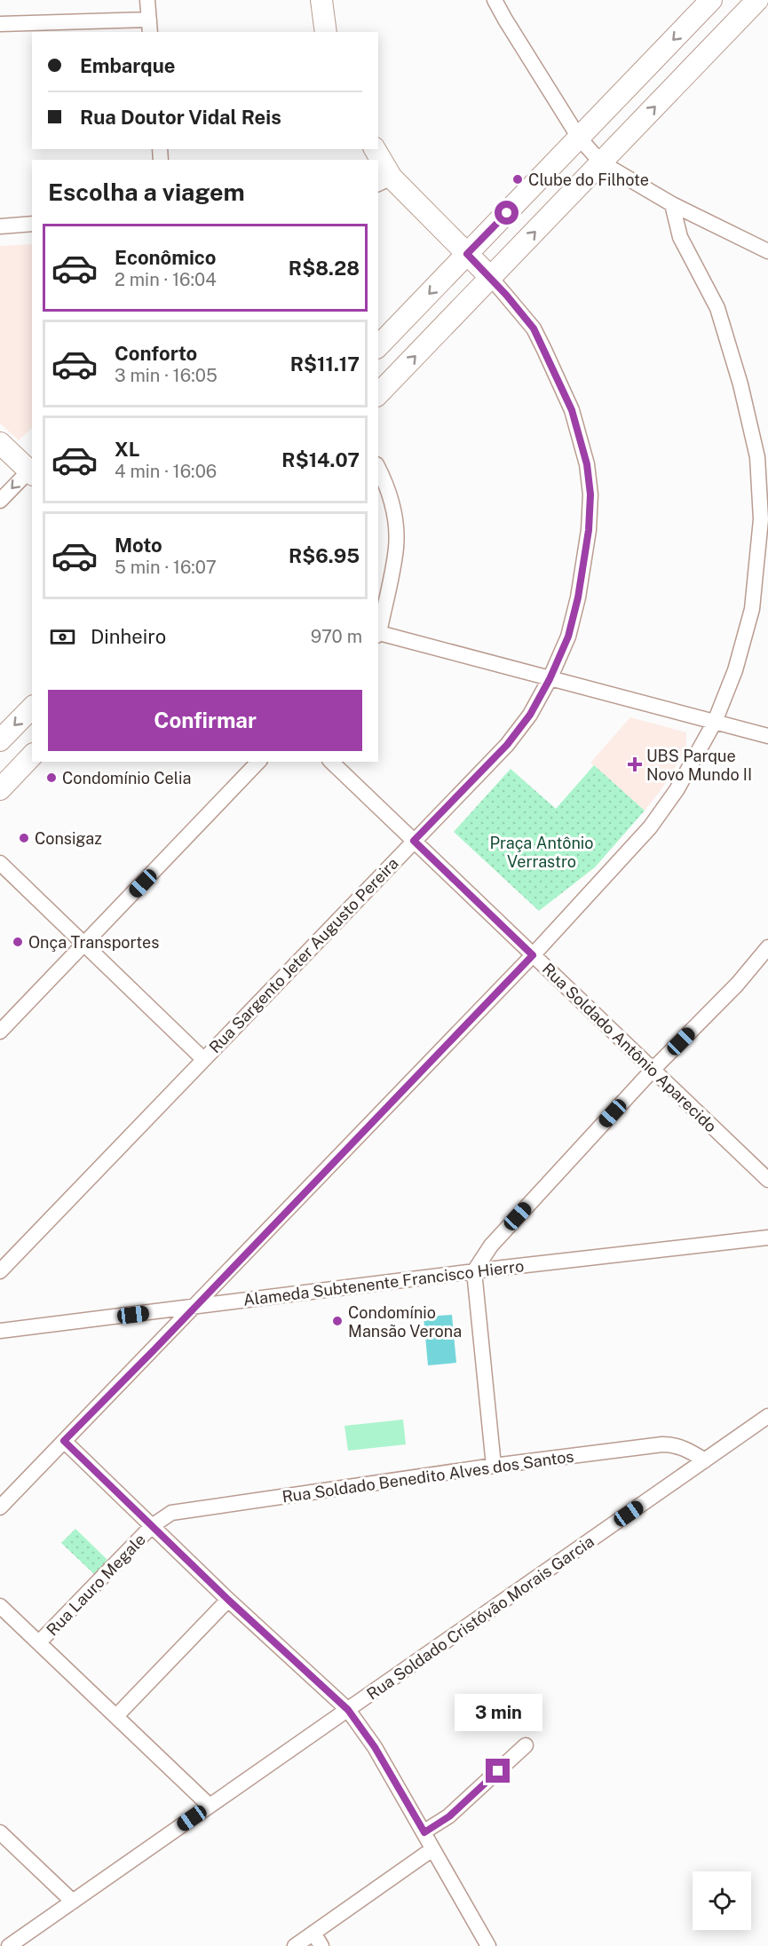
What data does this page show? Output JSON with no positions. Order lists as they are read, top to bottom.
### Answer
{
  "streets": {
    "main road": ["Rua Sargento Jeter Augusto Pereira"],
    "street": [
      "Rua Soldado Antônio Aparecido",
      "Alameda Subtenente Francisco Hierro",
      "Rua Soldado Benedito Alves dos Santos",
      "Rua Lauro Megale",
      "Rua Soldado Cristóvão Morais Garcia"
    ]
  },
  "crossings": [
    ["Rua Sargento Jeter Augusto Pereira", "Rua Soldado Antônio Aparecido"],
    ["Rua Soldado Benedito Alves dos Santos", "Rua Lauro Megale"],
    ["Rua Soldado Benedito Alves dos Santos", "Rua Soldado Cristóvão Morais Garcia"]
  ],
  "parks": ["Praça Antônio Verrastro"],
  "places": {
    "other": [
      "Clube do Filhote",
      "Condomínio Celia",
      "Consigaz",
      "Onça Transportes",
      "Condomínio Mansão Verona"
    ],
    "health": ["UBS Parque Novo Mundo II"]
  },
  "page": {
    "banner": ["Embarque", "Rua Doutor Vidal Reis"],
    "heading": "Escolha a viagem",
    "list": [
      {
        "name": "Econômico",
        "note": "2 min · 16:04",
        "value": "R$8.28"
      },
      {
        "name": "Conforto",
        "note": "3 min · 16:05",
        "value": "R$11.17"
      },
      {
        "name": "XL",
        "note": "4 min · 16:06",
        "value": "R$14.07"
      },
      {
        "name": "Moto",
        "note": "5 min · 16:07",
        "value": "R$6.95"
      }
    ],
    "pay": ["Dinheiro", "970 m"],
    "buttons": "Confirmar",
    "bubble": "3 min"
  }
}
